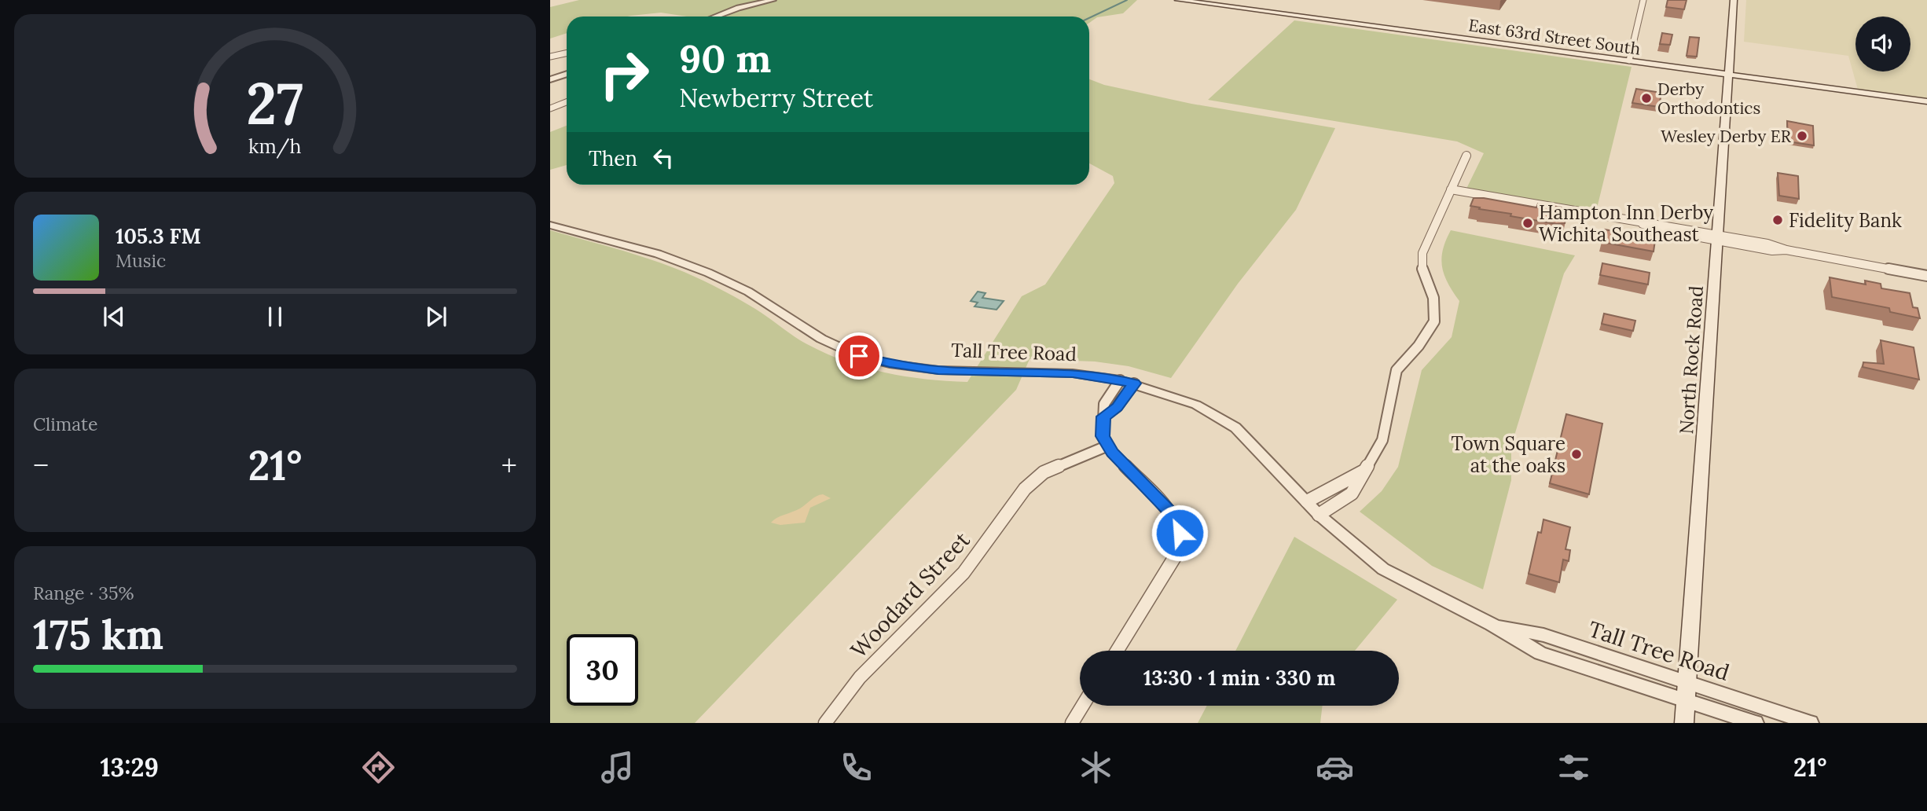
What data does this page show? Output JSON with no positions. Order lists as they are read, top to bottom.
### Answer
{
  "streets": {
    "main road": ["East 63rd Street South", "North Rock Road"],
    "street": ["Tall Tree Road", "Woodard Street"]
  },
  "crossings": [
    ["East 63rd Street South", "North Rock Road"],
    ["Tall Tree Road", "North Rock Road"]
  ],
  "places": [
    "Derby Orthodontics",
    "Wesley Derby ER",
    "Fidelity Bank",
    "Hampton Inn Derby Wichita Southeast",
    "Town Square at the oaks"
  ],
  "page": {
    "turn": ["90 m", "Newberry Street"],
    "then": "Then",
    "song": ["105.3 FM", "Music"],
    "tile": [
      "Climate",
      ["Range · 35%", "175 km"]
    ],
    "heat": ["−", "21°", "+"],
    "limit": "30",
    "trip": "13:30 · 1 min · 330 m",
    "tabs": ["13:29", "21°"],
    "gauge": ["27", "km/h"]
  }
}
